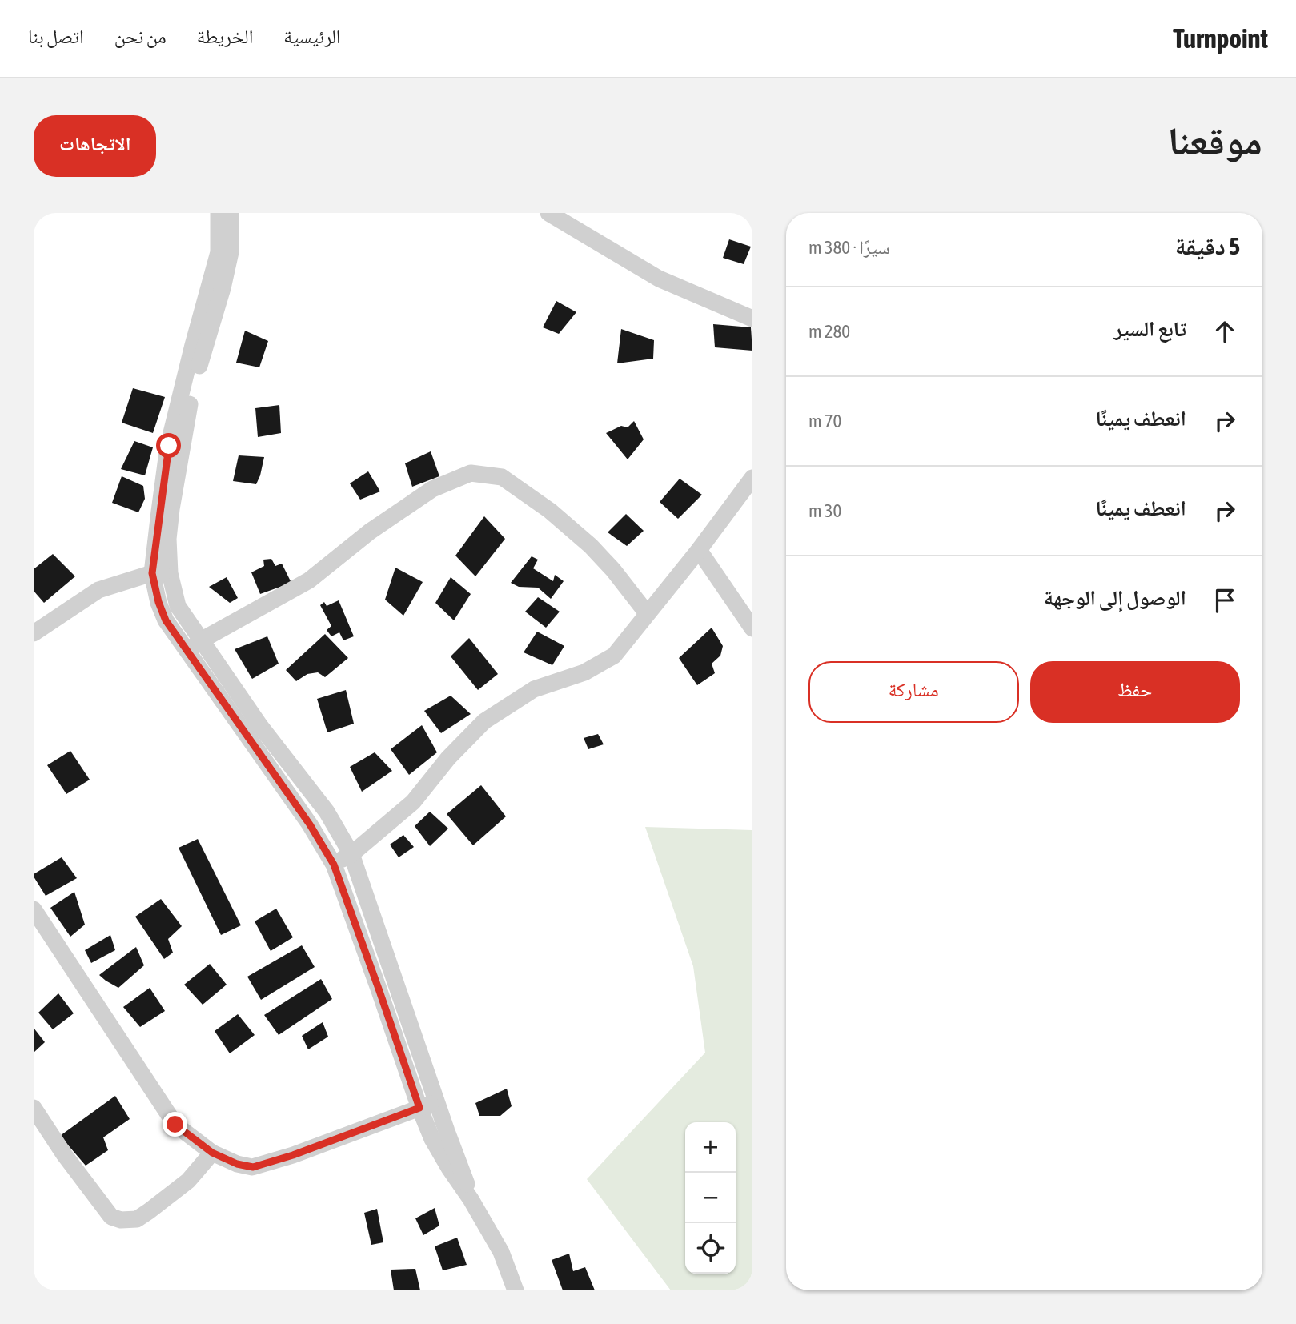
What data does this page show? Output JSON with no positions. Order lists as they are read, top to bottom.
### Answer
{
  "page": {
    "header": "Turnpoint",
    "nav": [
      "الرئيسية",
      "الخريطة",
      "من نحن",
      "اتصل بنا"
    ],
    "title": "موقعنا",
    "buttons": [
      "الاتجاهات",
      ["حفظ", "مشاركة"]
    ],
    "heading": ["5 دقيقة", "سيرًا · 380 m"],
    "list": [
      ["تابع السير", "280 m"],
      ["انعطف يمينًا", "70 m"],
      ["انعطف يمينًا", "30 m"],
      "الوصول إلى الوجهة"
    ],
    "map_buttons": ["+", "−"]
  }
}
